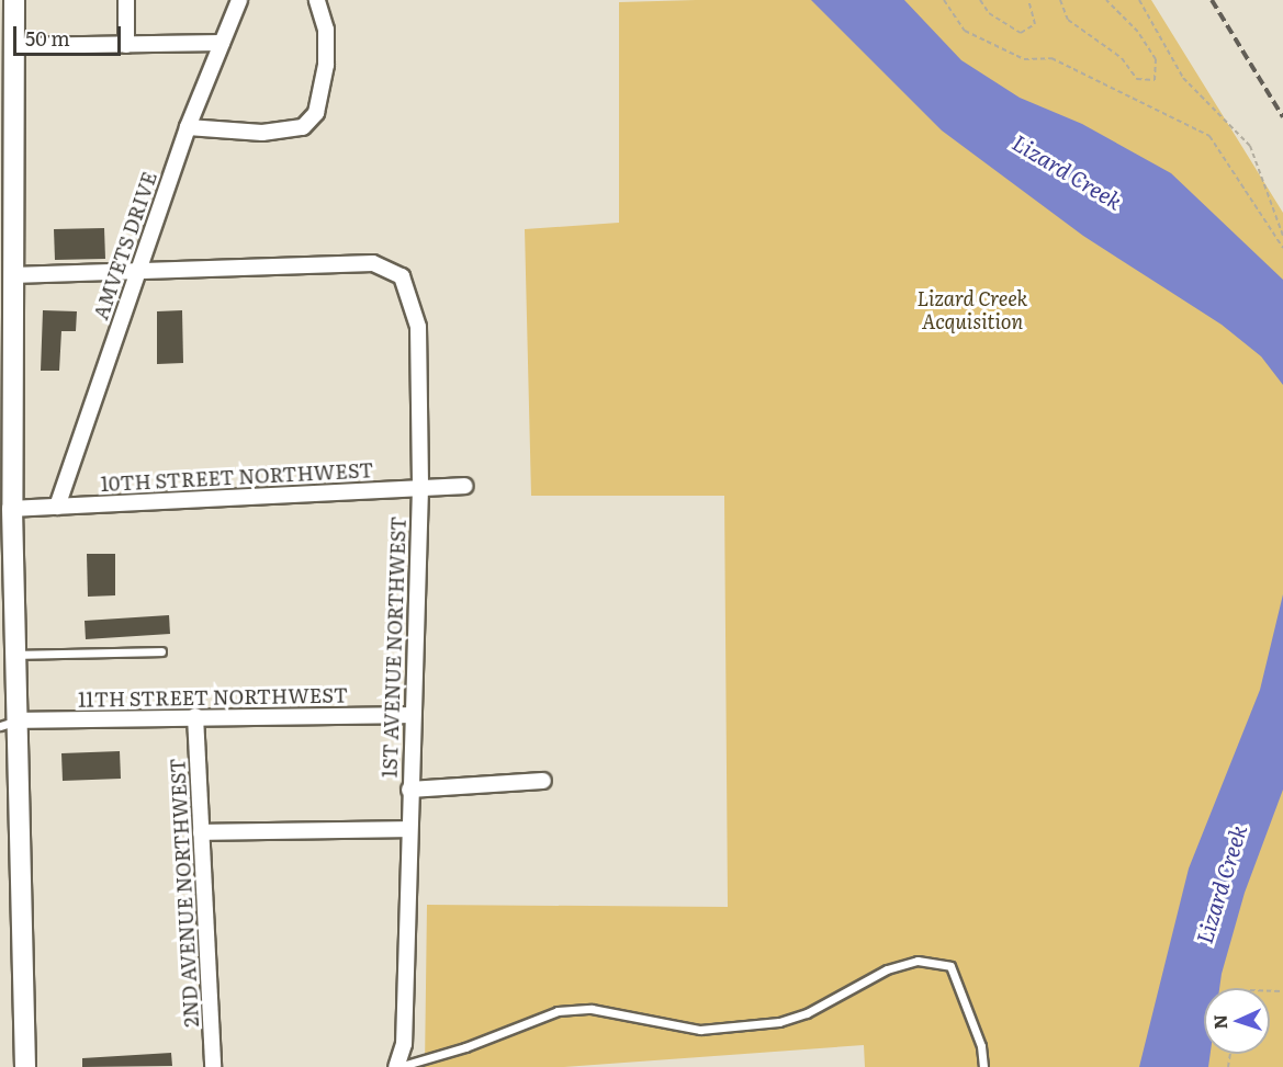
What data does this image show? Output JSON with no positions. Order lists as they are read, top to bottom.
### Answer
{
  "streets": {
    "street": [
      "AMVETS DRIVE",
      "10TH STREET NORTHWEST",
      "1ST AVENUE NORTHWEST",
      "11TH STREET NORTHWEST",
      "2ND AVENUE NORTHWEST"
    ]
  },
  "crossings": [
    ["AMVETS DRIVE", "10TH STREET NORTHWEST"],
    ["AMVETS DRIVE", "1ST AVENUE NORTHWEST"],
    ["10TH STREET NORTHWEST", "1ST AVENUE NORTHWEST"],
    ["1ST AVENUE NORTHWEST", "11TH STREET NORTHWEST"],
    ["11TH STREET NORTHWEST", "2ND AVENUE NORTHWEST"]
  ],
  "water": ["Lizard Creek"],
  "parks": ["Lizard Creek Acquisition"],
  "scale_bar": "50 m",
  "north": "left"
}
